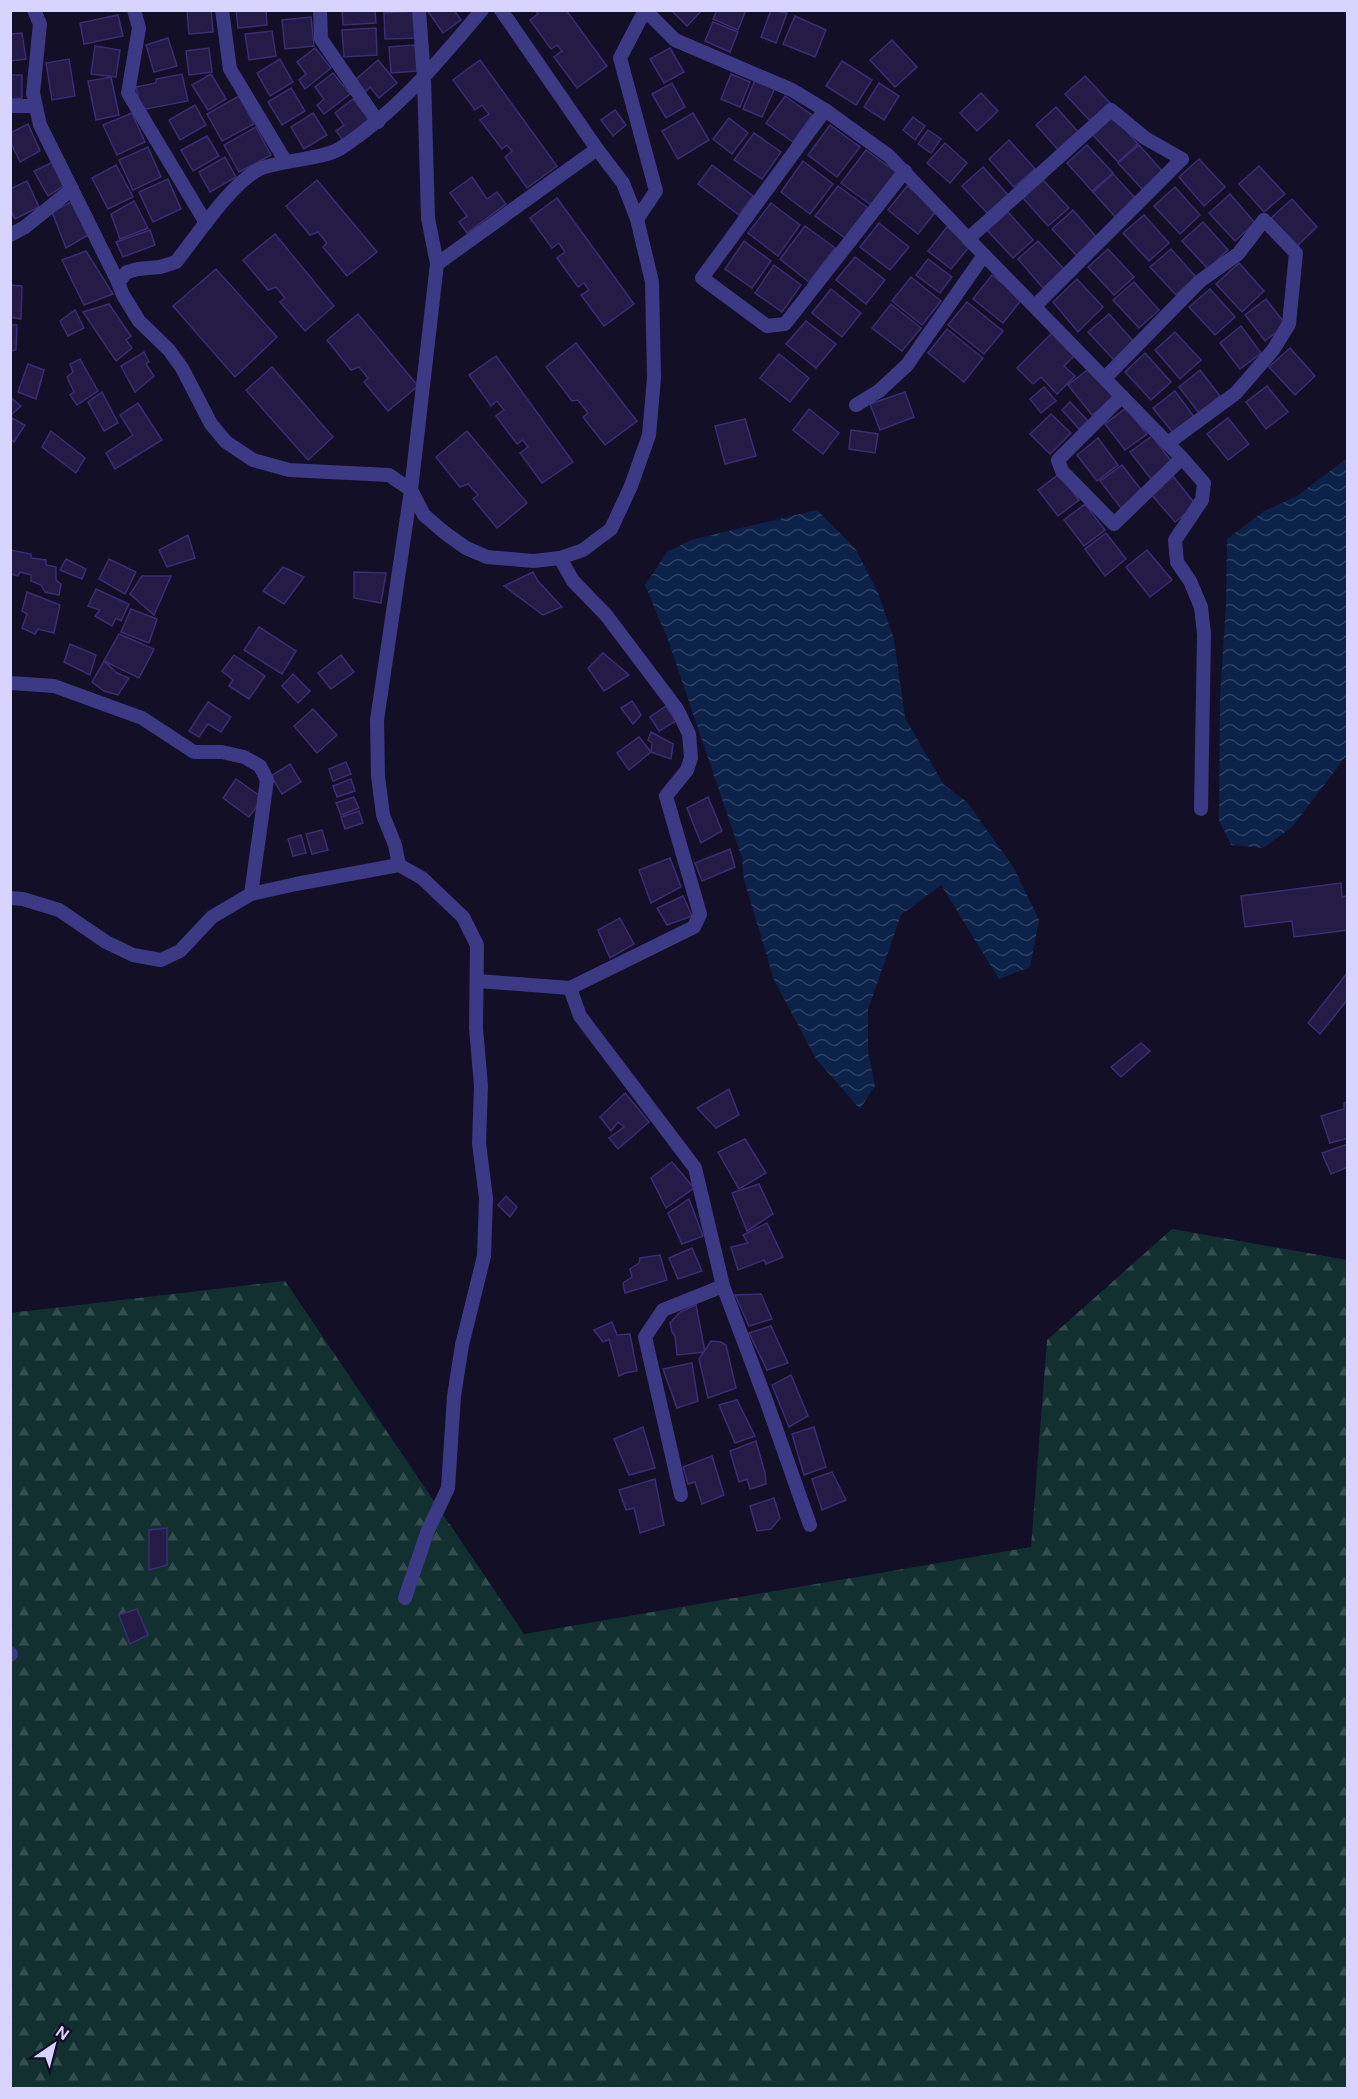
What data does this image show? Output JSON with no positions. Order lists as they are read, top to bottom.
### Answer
{
  "north": "top right"
}
